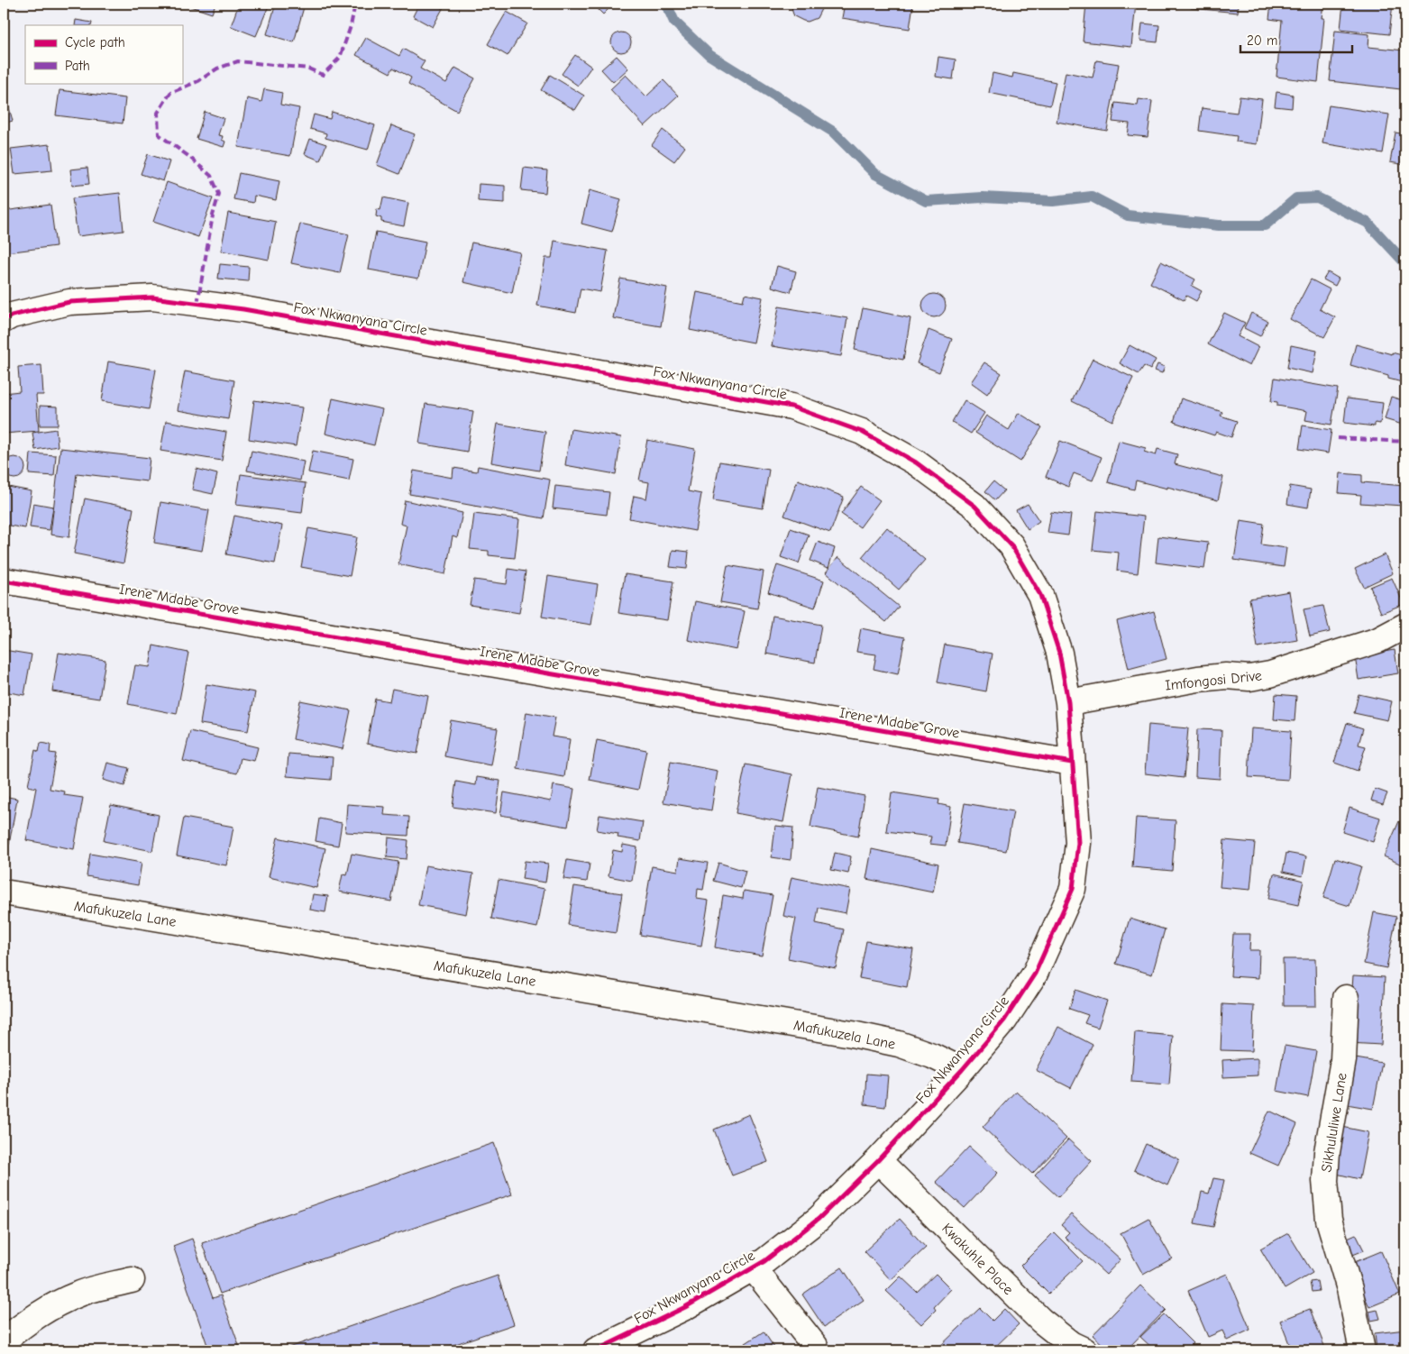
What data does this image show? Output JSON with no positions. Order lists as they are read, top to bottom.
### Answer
{
  "streets": {
    "street": [
      "Fox Nkwanyana Circle",
      "Irene Mdabe Grove",
      "Imfongosi Drive",
      "Mafukuzela Lane",
      "Sikhululiwe Lane",
      "Kwakuhle Place"
    ]
  },
  "crossings": [
    ["Fox Nkwanyana Circle", "Irene Mdabe Grove"],
    ["Fox Nkwanyana Circle", "Imfongosi Drive"],
    ["Fox Nkwanyana Circle", "Mafukuzela Lane"],
    ["Fox Nkwanyana Circle", "Kwakuhle Place"]
  ],
  "legend": ["Cycle path", "Path"],
  "scale_bar": "20 m"
}
